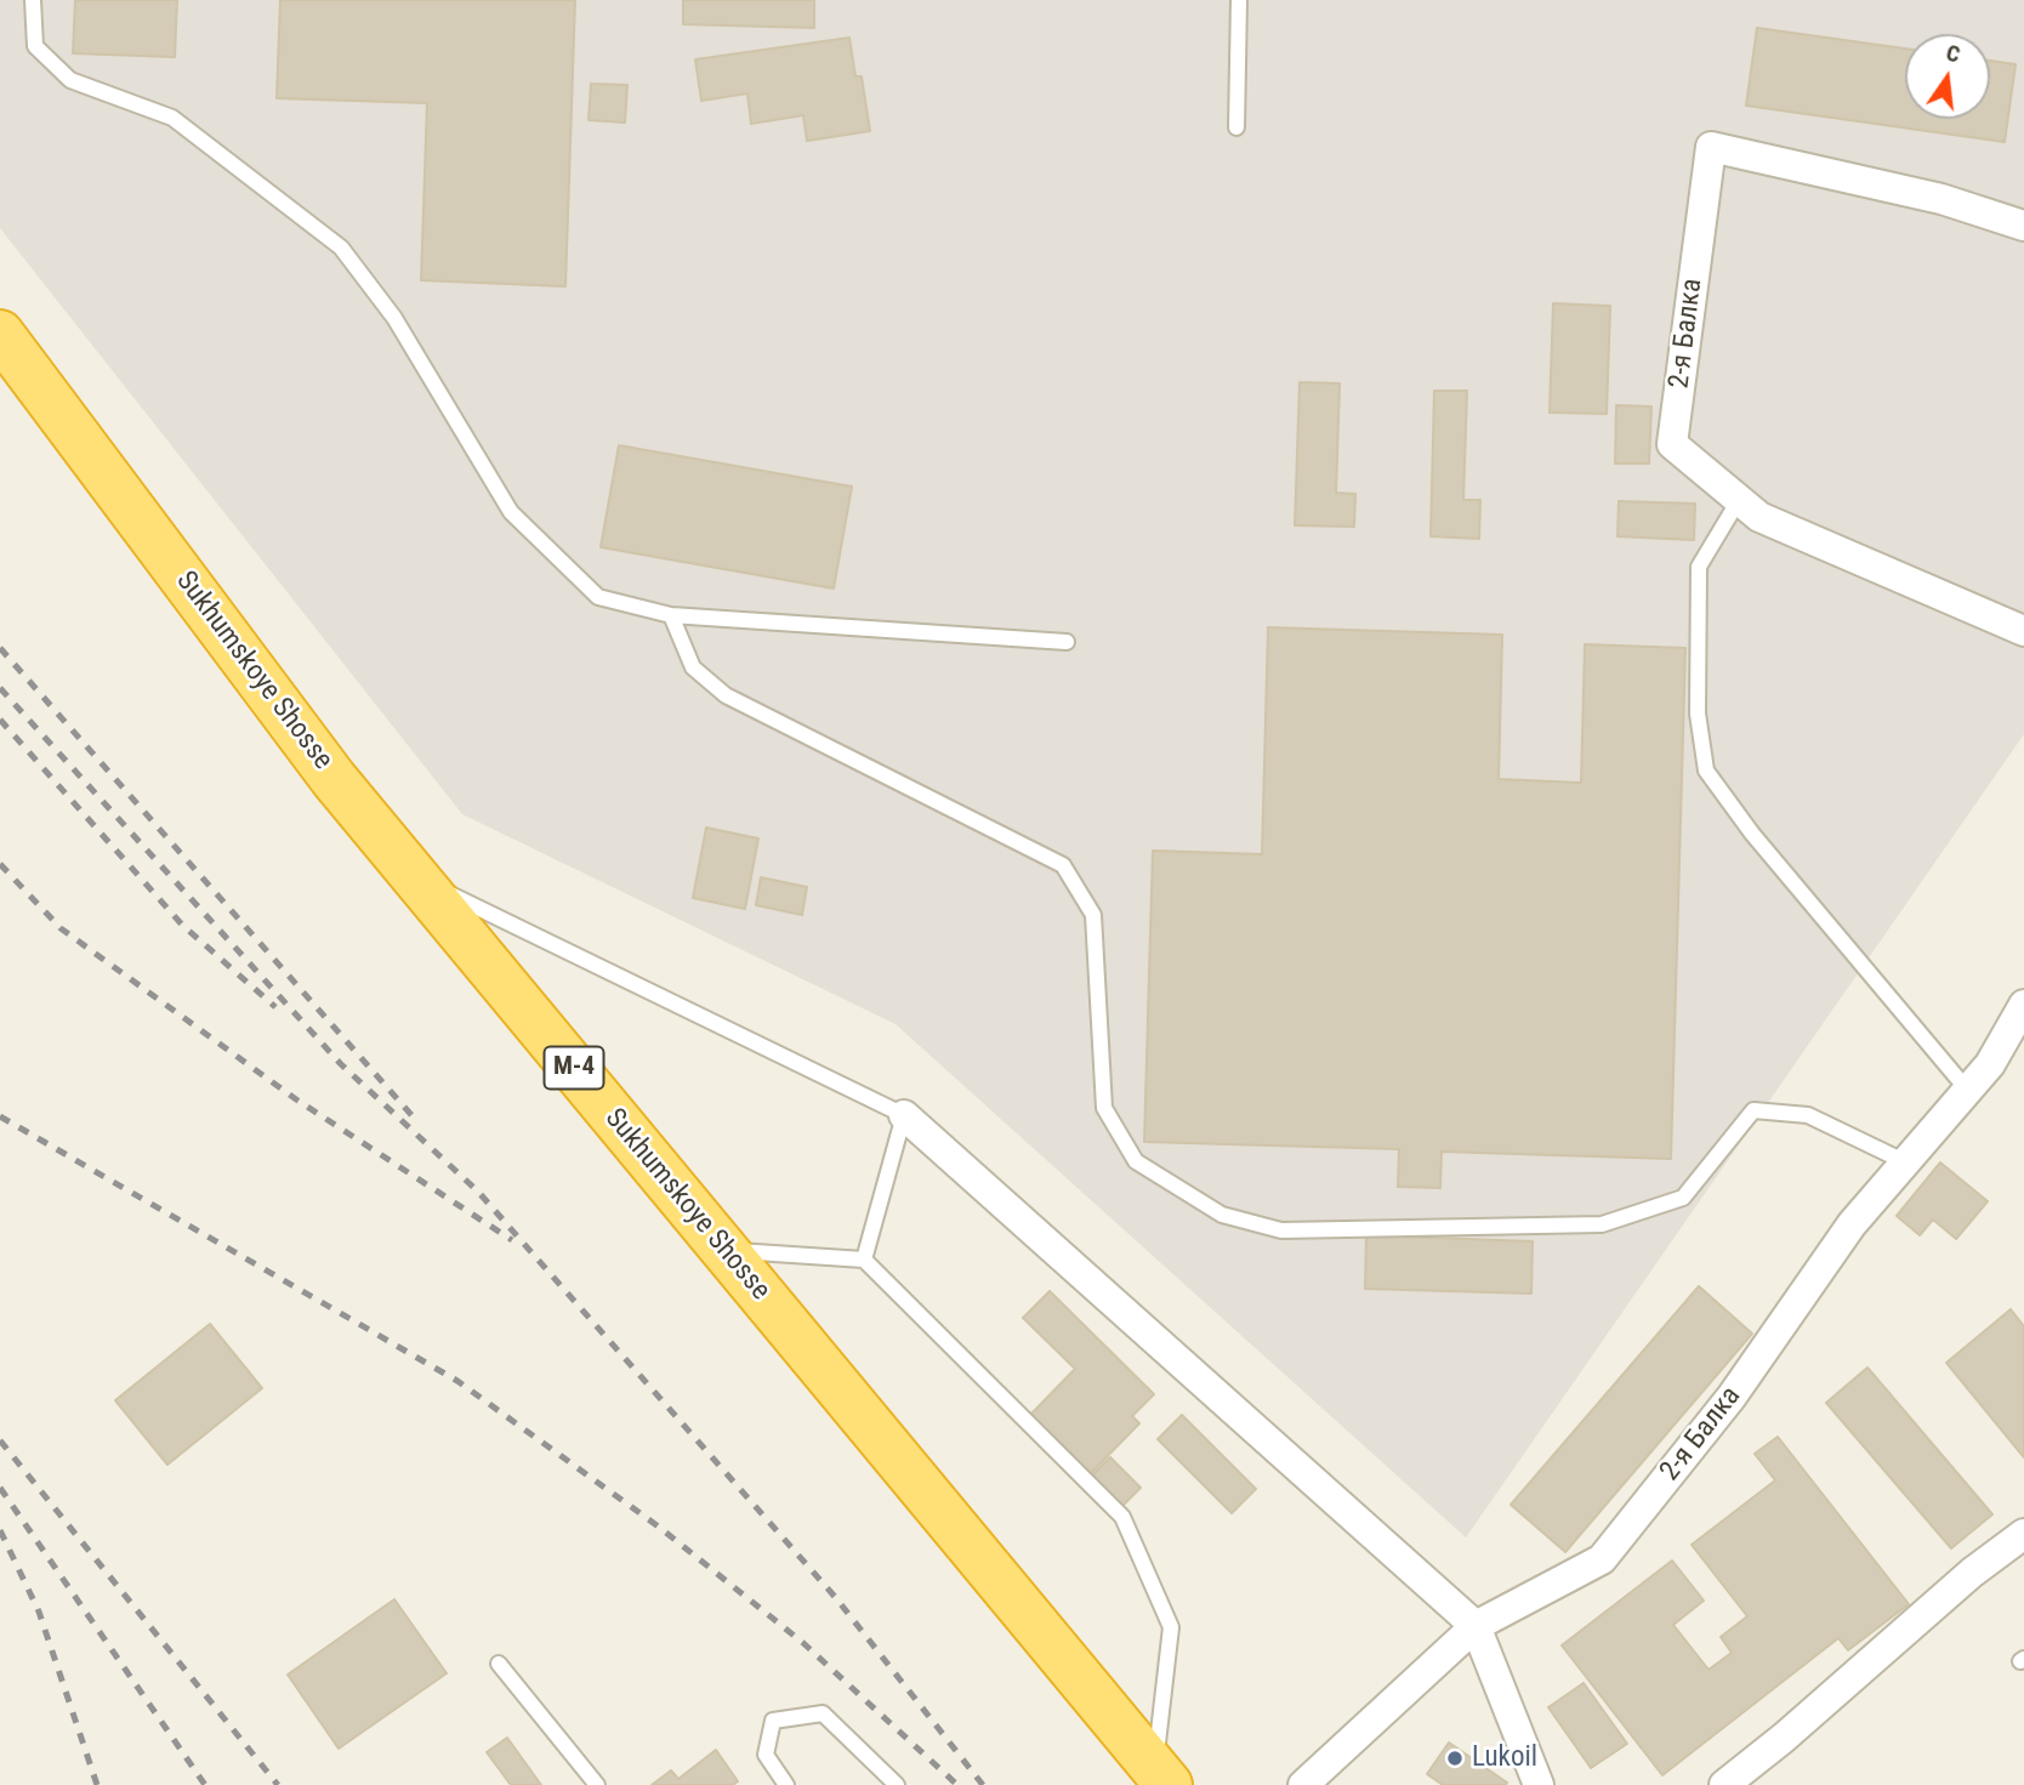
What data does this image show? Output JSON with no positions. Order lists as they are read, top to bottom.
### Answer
{
  "streets": {
    "highway": ["Sukhumskoye Shosse", "М-4"],
    "street": ["2-я Балка"]
  },
  "places": ["Lukoil"],
  "north": "top"
}
